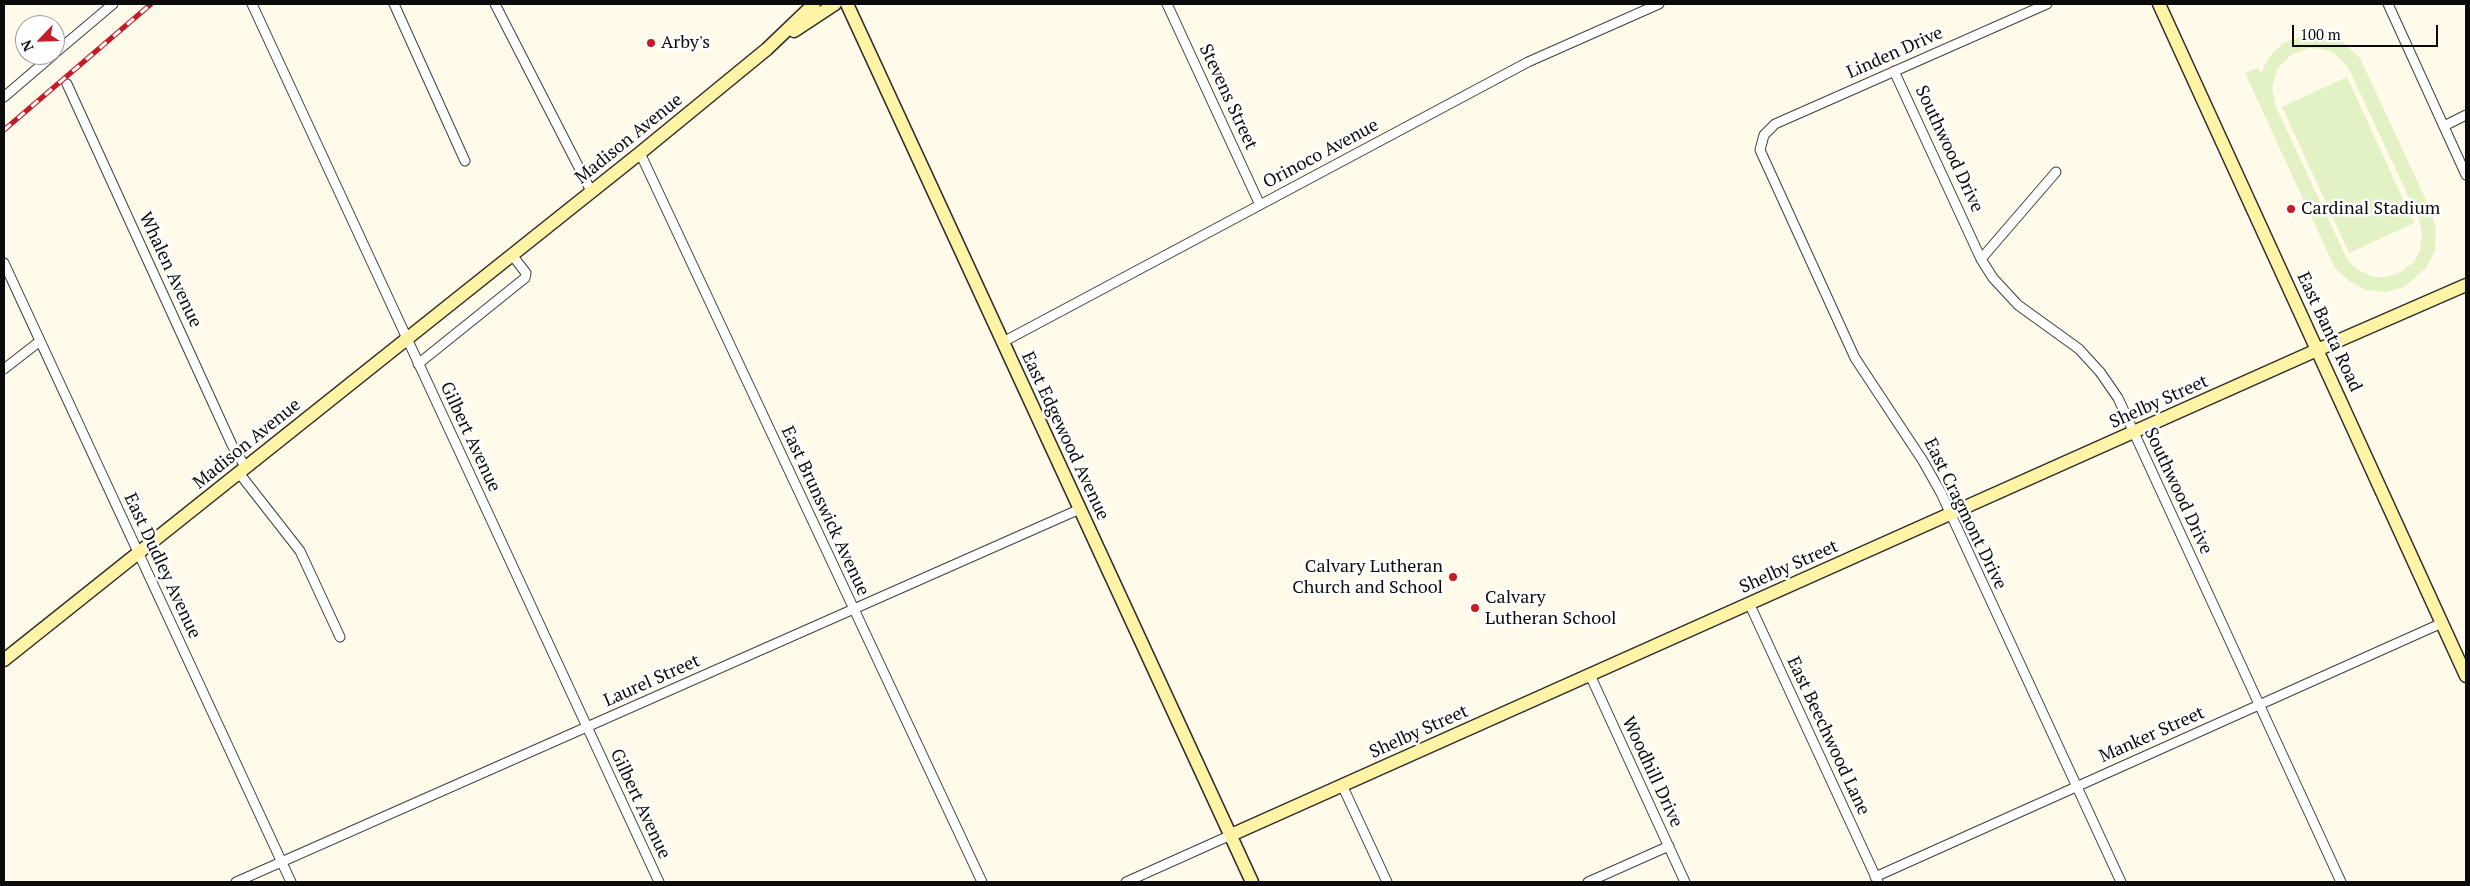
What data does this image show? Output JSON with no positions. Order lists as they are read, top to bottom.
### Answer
{
  "streets": {
    "street": [
      "Linden Drive",
      "Stevens Street",
      "Madison Avenue",
      "Southwood Drive",
      "Orinoco Avenue",
      "Whalen Avenue",
      "East Banta Road",
      "Shelby Street",
      "East Edgewood Avenue",
      "Gilbert Avenue",
      "East Brunswick Avenue",
      "East Cragmont Drive",
      "East Dudley Avenue",
      "Laurel Street",
      "Manker Street",
      "East Beechwood Lane",
      "Woodhill Drive"
    ]
  },
  "crossings": [
    ["Linden Drive", "Southwood Drive"],
    ["Linden Drive", "East Cragmont Drive"],
    ["Stevens Street", "Orinoco Avenue"],
    ["Madison Avenue", "Whalen Avenue"],
    ["Madison Avenue", "Gilbert Avenue"],
    ["Madison Avenue", "East Brunswick Avenue"],
    ["Madison Avenue", "East Dudley Avenue"],
    ["Southwood Drive", "Shelby Street"],
    ["Southwood Drive", "Manker Street"],
    ["Orinoco Avenue", "East Edgewood Avenue"],
    ["East Banta Road", "Shelby Street"],
    ["East Banta Road", "Manker Street"],
    ["Shelby Street", "East Edgewood Avenue"],
    ["Shelby Street", "East Cragmont Drive"],
    ["Shelby Street", "East Beechwood Lane"],
    ["Shelby Street", "Woodhill Drive"],
    ["East Edgewood Avenue", "Laurel Street"],
    ["Gilbert Avenue", "Laurel Street"],
    ["East Brunswick Avenue", "Laurel Street"],
    ["East Cragmont Drive", "Manker Street"],
    ["East Dudley Avenue", "Laurel Street"],
    ["Manker Street", "East Beechwood Lane"]
  ],
  "places": [
    "Arby's",
    "Cardinal Stadium",
    "Calvary Lutheran Church and School",
    "Calvary Lutheran School"
  ],
  "scale_bar": "100 m",
  "north": "bottom left"
}
